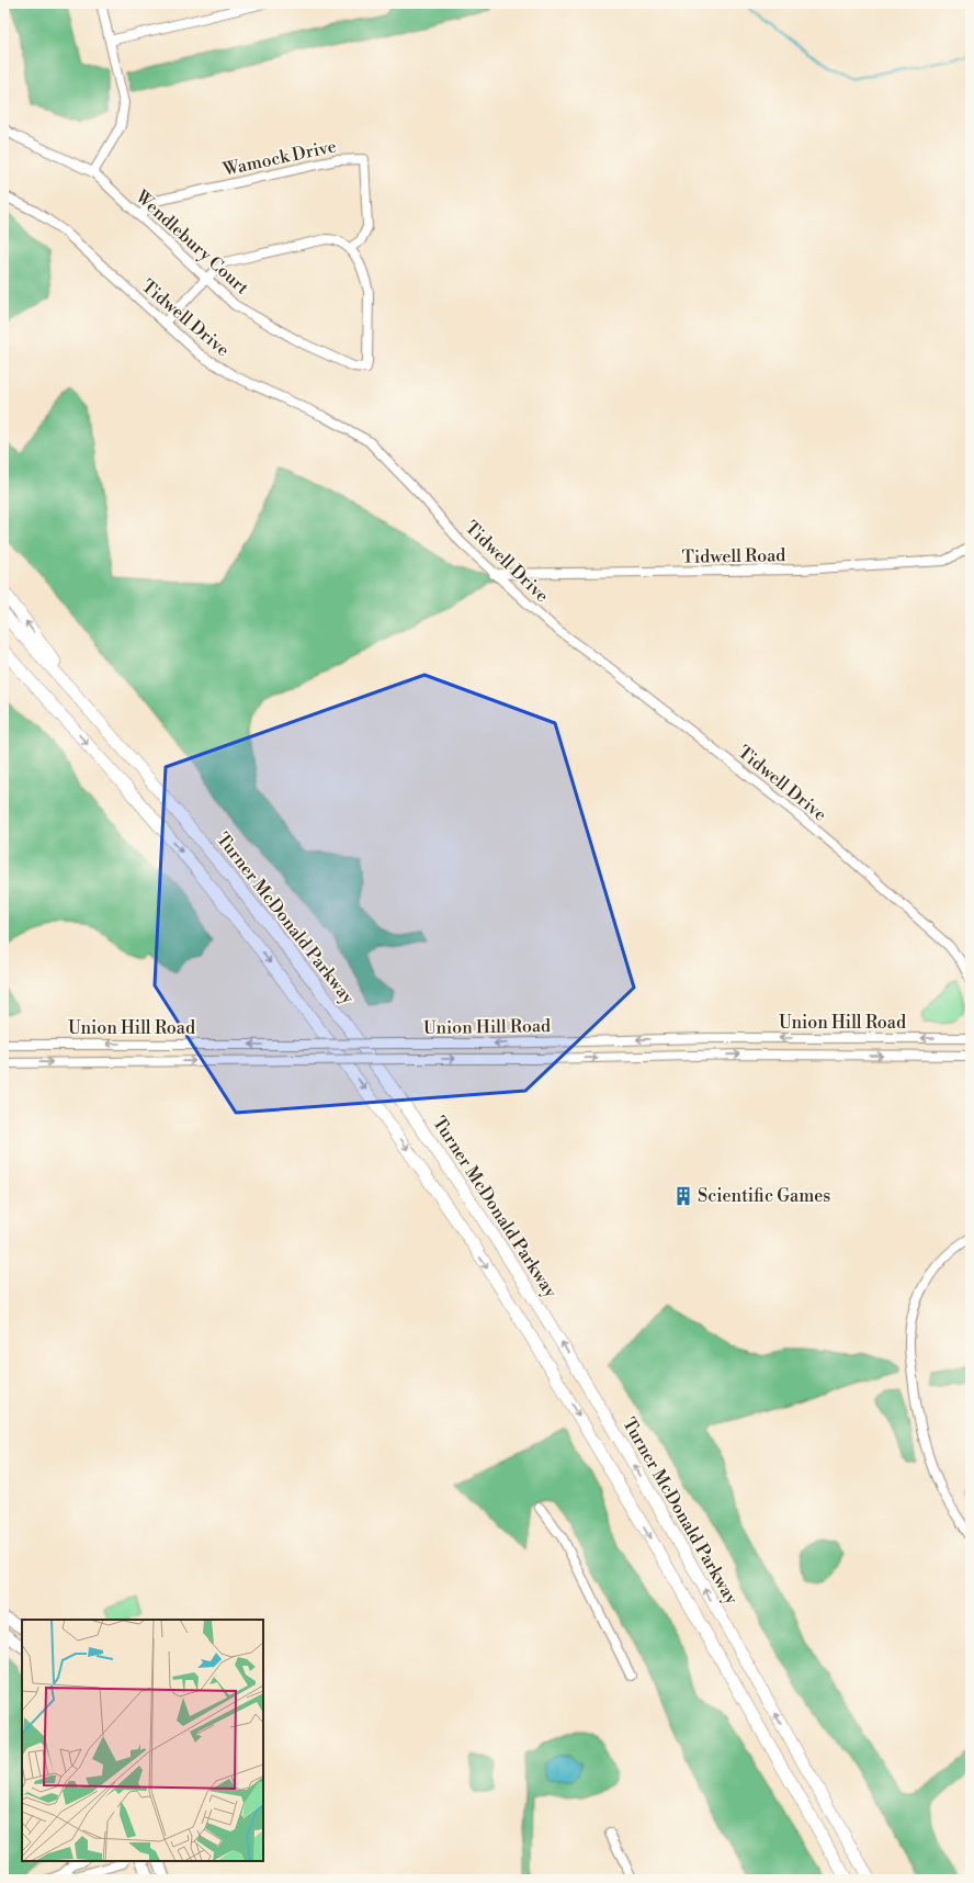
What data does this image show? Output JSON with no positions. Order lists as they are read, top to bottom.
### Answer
{
  "streets": {
    "highway": ["Turner McDonald Parkway"],
    "street": [
      "Wamock Drive",
      "Wendlebury Court",
      "Tidwell Drive",
      "Tidwell Road",
      "Union Hill Road"
    ]
  },
  "crossings": [
    ["Wamock Drive", "Wendlebury Court"],
    ["Tidwell Drive", "Tidwell Road"]
  ],
  "places": {
    "building": ["Scientific Games"]
  }
}
